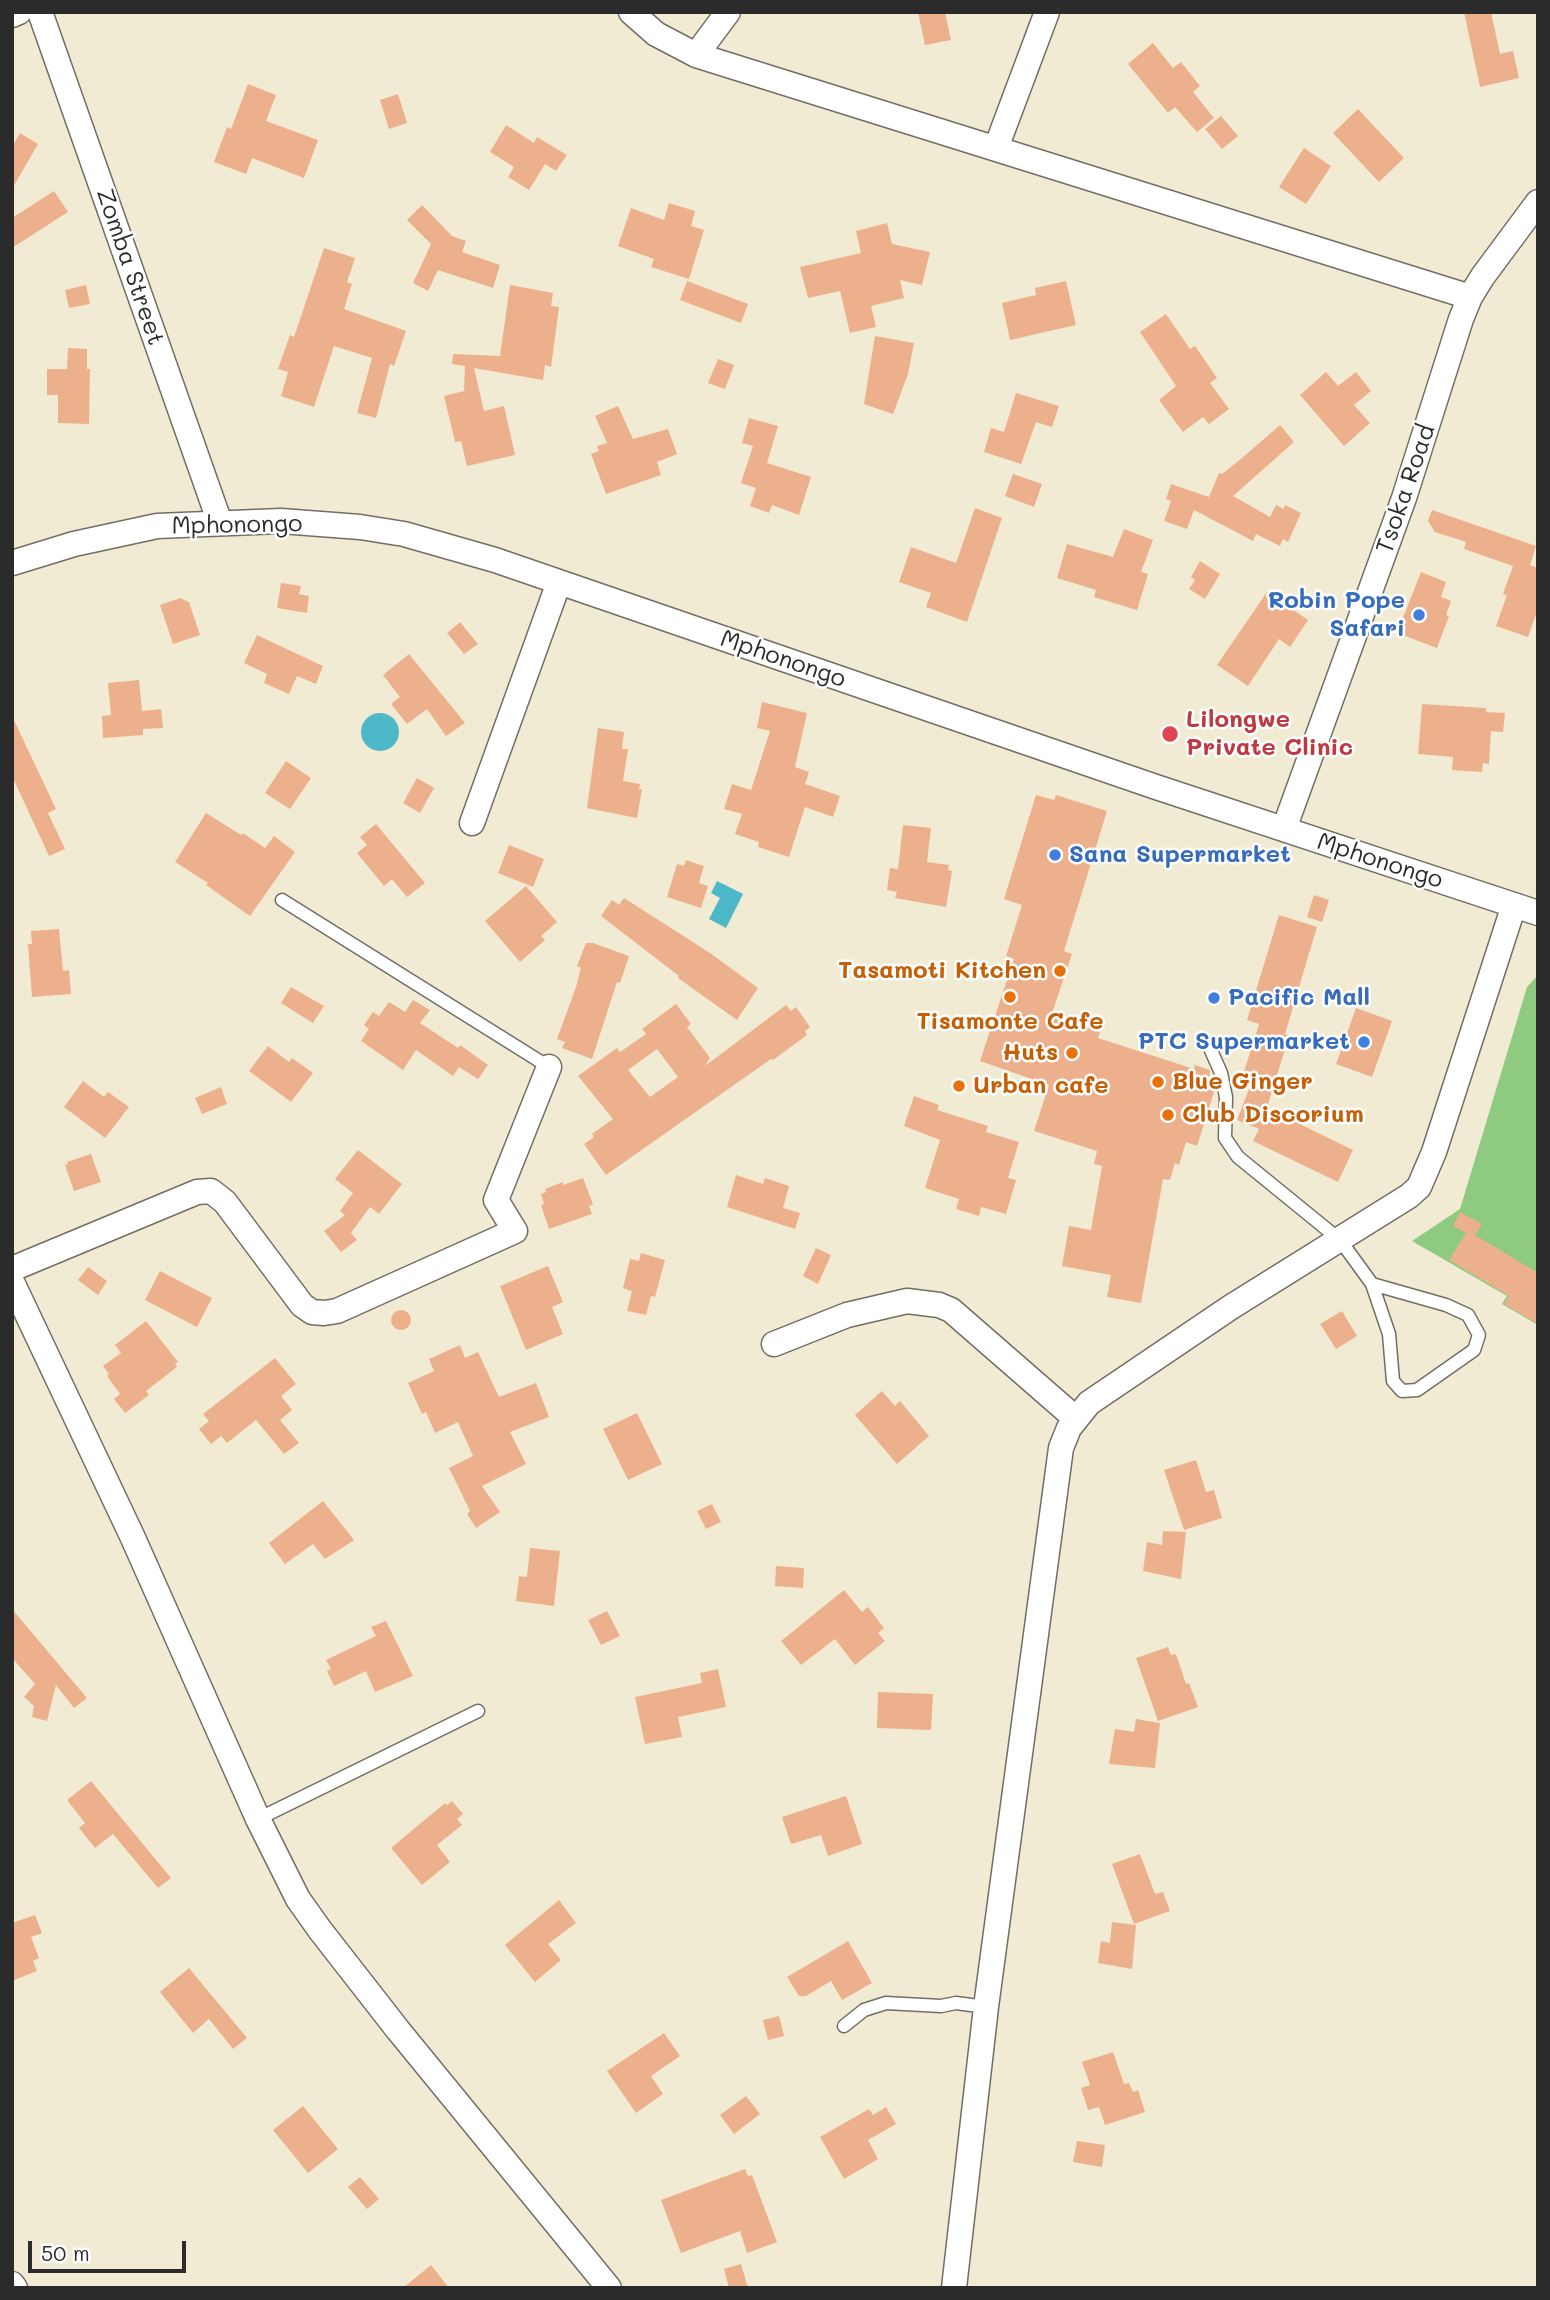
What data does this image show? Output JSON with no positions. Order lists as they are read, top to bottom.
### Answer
{
  "streets": {
    "street": ["Zomba Street", "Tsoka Road", "Mphonongo"]
  },
  "crossings": [
    ["Zomba Street", "Mphonongo"],
    ["Tsoka Road", "Mphonongo"]
  ],
  "places": [
    "Robin Pope Safari",
    "Lilongwe Private Clinic",
    "Sana Supermarket",
    "Tasamoti Kitchen",
    "Tisamonte Cafe",
    "Pacific Mall",
    "PTC Supermarket",
    "Huts",
    "Blue Ginger",
    "Urban cafe",
    "Club Discorium"
  ],
  "scale_bar": "50 m"
}
